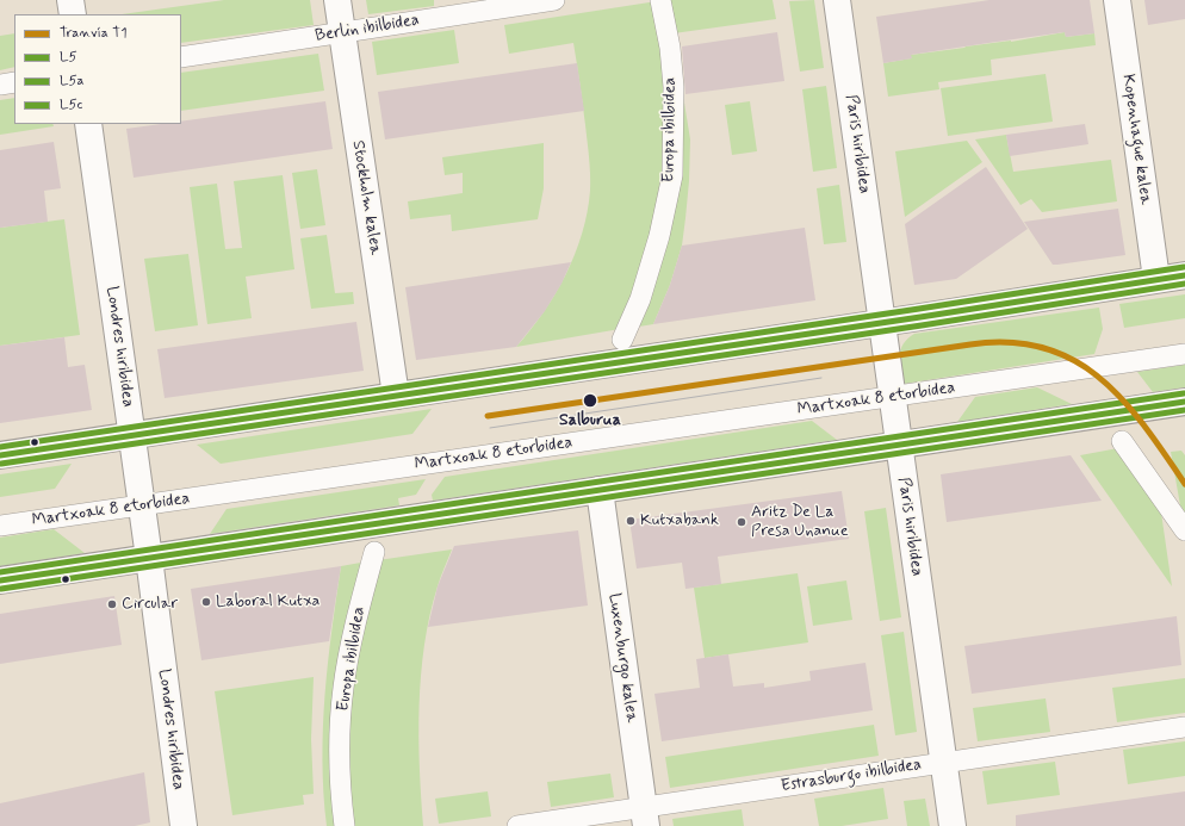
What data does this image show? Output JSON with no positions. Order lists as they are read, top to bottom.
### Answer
{
  "streets": {
    "street": [
      "Berlin ibilbidea",
      "Europa ibilbidea",
      "Kopenhague kalea",
      "Paris hiribidea",
      "Stockholm kalea",
      "Londres hiribidea",
      "Martxoak 8 etorbidea",
      "Luxenburgo kalea",
      "Estrasburgo ibilbidea"
    ]
  },
  "crossings": [
    ["Berlin ibilbidea", "Stockholm kalea"],
    ["Paris hiribidea", "Martxoak 8 etorbidea"],
    ["Paris hiribidea", "Estrasburgo ibilbidea"],
    ["Londres hiribidea", "Martxoak 8 etorbidea"],
    ["Luxenburgo kalea", "Estrasburgo ibilbidea"]
  ],
  "places": [
    "Salburua",
    "Kutxabank",
    "Aritz De La Presa Unanue",
    "Laboral Kutxa",
    "Circular"
  ],
  "lines": [
    "transit line L5c",
    "transit line L5",
    "transit line L5a",
    "tram line T1"
  ],
  "legend": [
    "Tranvía T1",
    "L5",
    "L5a",
    "L5c"
  ]
}
